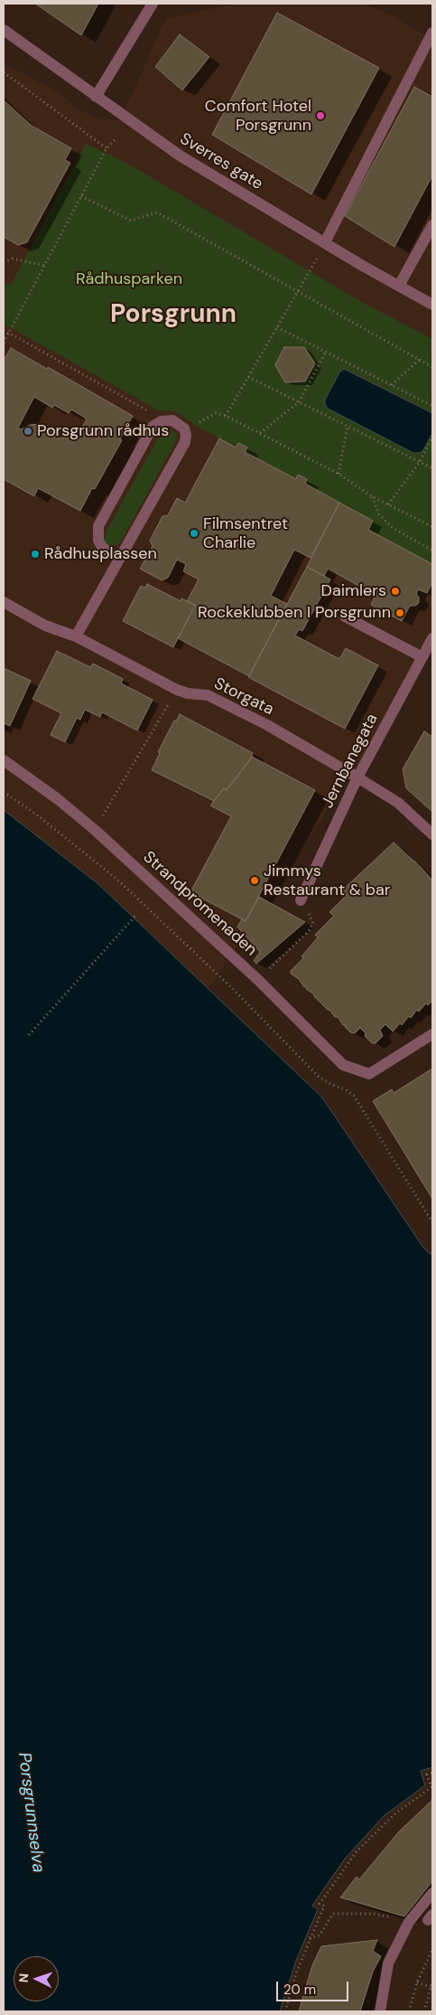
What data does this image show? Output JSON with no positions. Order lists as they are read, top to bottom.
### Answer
{
  "streets": {
    "street": [
      "Sverres gate",
      "Storgata",
      "Jernbanegata",
      "Strandpromenaden"
    ]
  },
  "crossings": [
    ["Storgata", "Jernbanegata"]
  ],
  "districts": ["Porsgrunn"],
  "water": ["Porsgrunnselva"],
  "parks": ["Rådhusparken"],
  "places": [
    "Comfort Hotel Porsgrunn",
    "Porsgrunn rådhus",
    "Filmsentret Charlie",
    "Rådhusplassen",
    "Daimlers",
    "Rockeklubben I Porsgrunn",
    "Jimmys Restaurant & bar"
  ],
  "scale_bar": "20 m",
  "north": "left"
}
